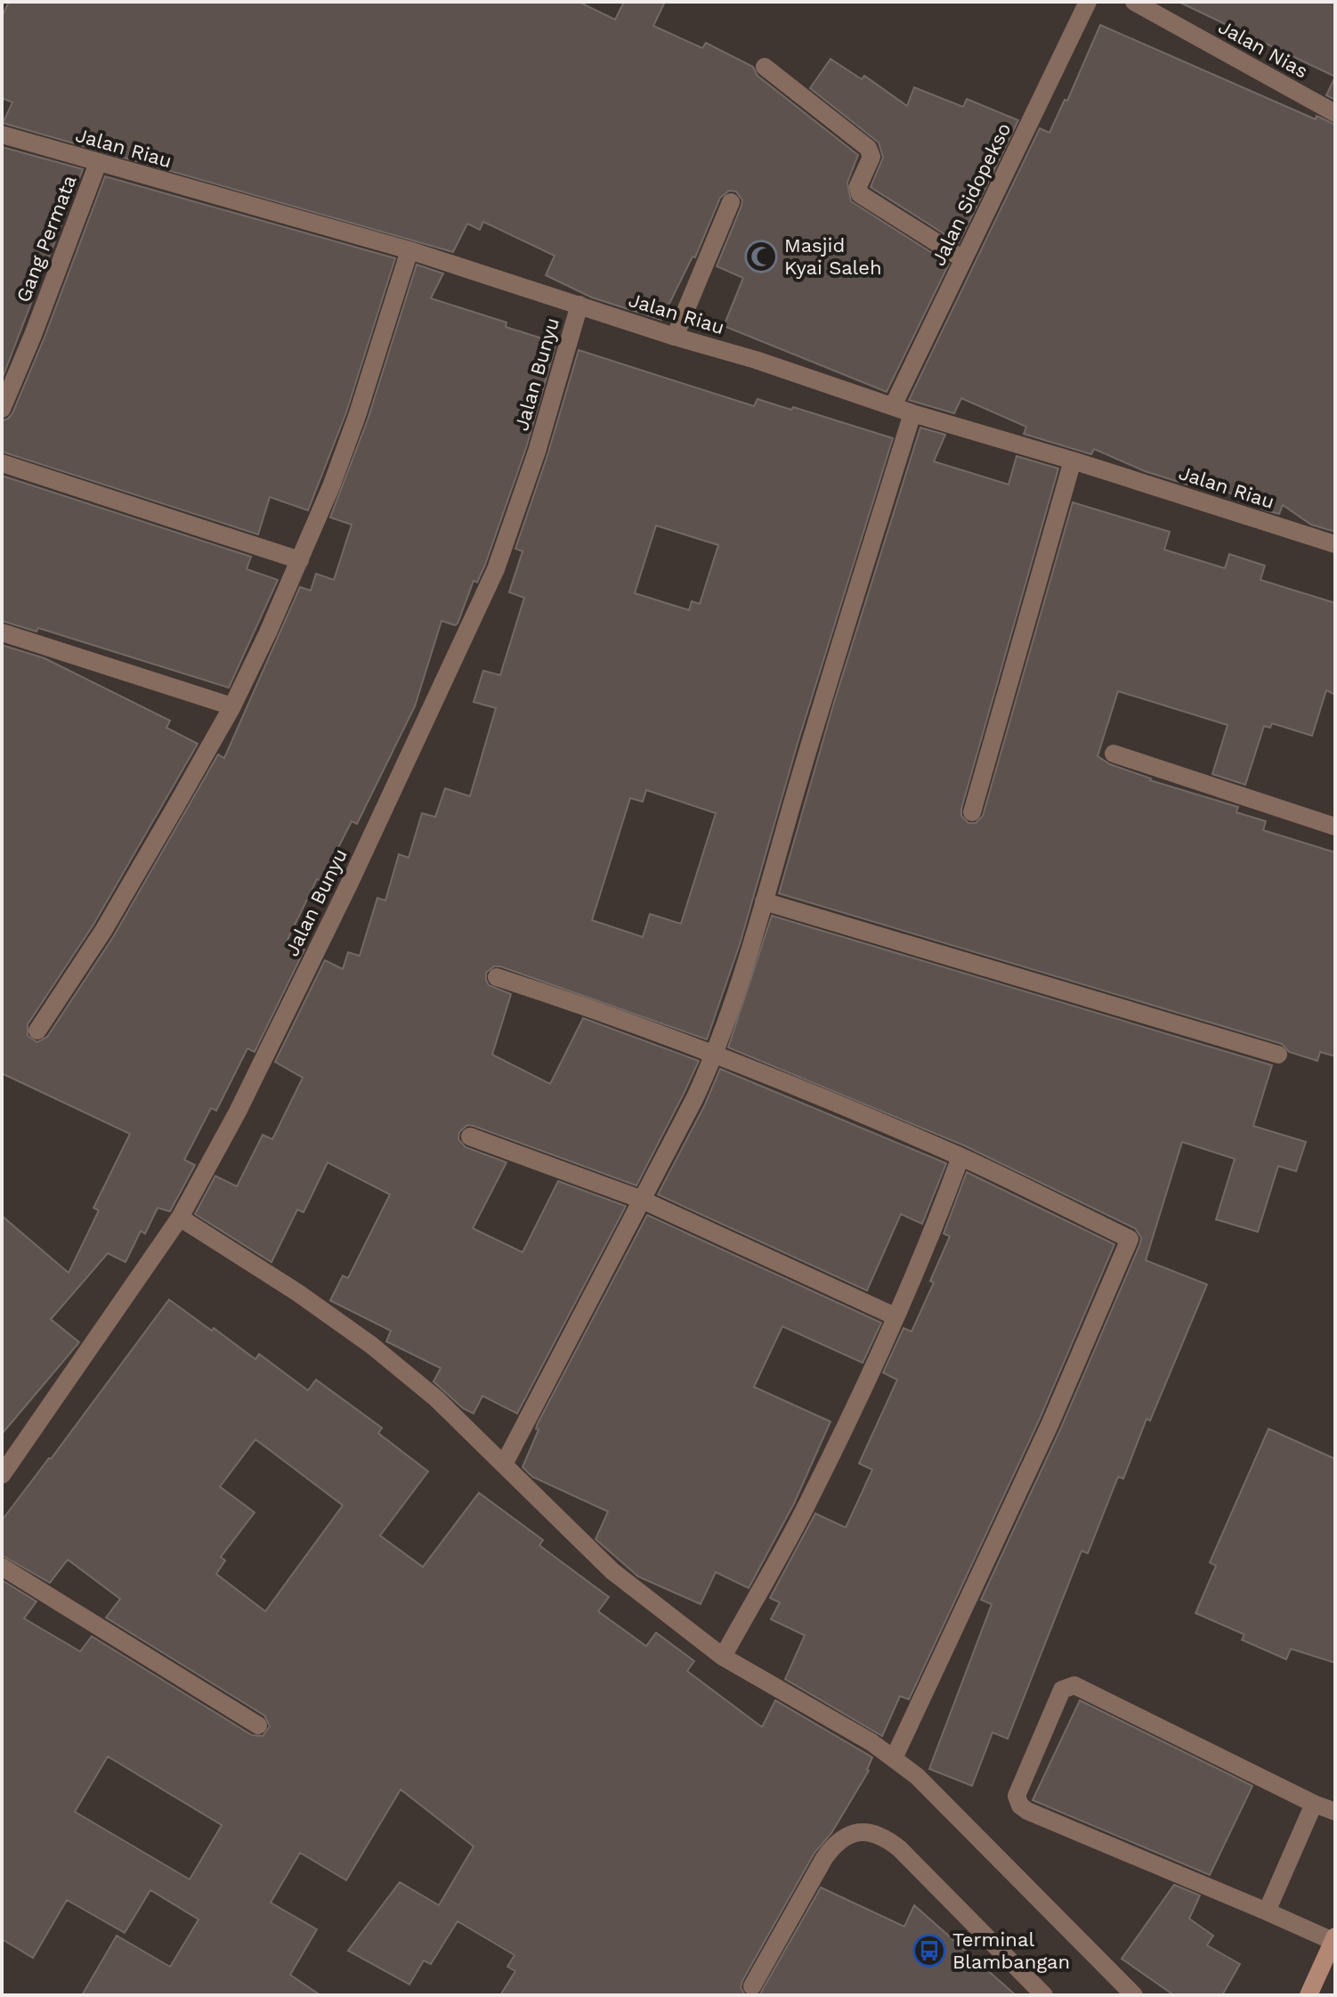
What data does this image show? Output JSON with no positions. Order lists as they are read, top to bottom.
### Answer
{
  "streets": {
    "street": [
      "Jalan Nias",
      "Jalan Riau",
      "Jalan Sidopekso",
      "Gang Permata",
      "Jalan Bunyu"
    ]
  },
  "crossings": [
    ["Jalan Riau", "Jalan Sidopekso"],
    ["Jalan Riau", "Gang Permata"],
    ["Jalan Riau", "Jalan Bunyu"]
  ],
  "places": {
    "mosque": ["Masjid Kyai Saleh"],
    "bus stop": ["Terminal Blambangan"]
  }
}
